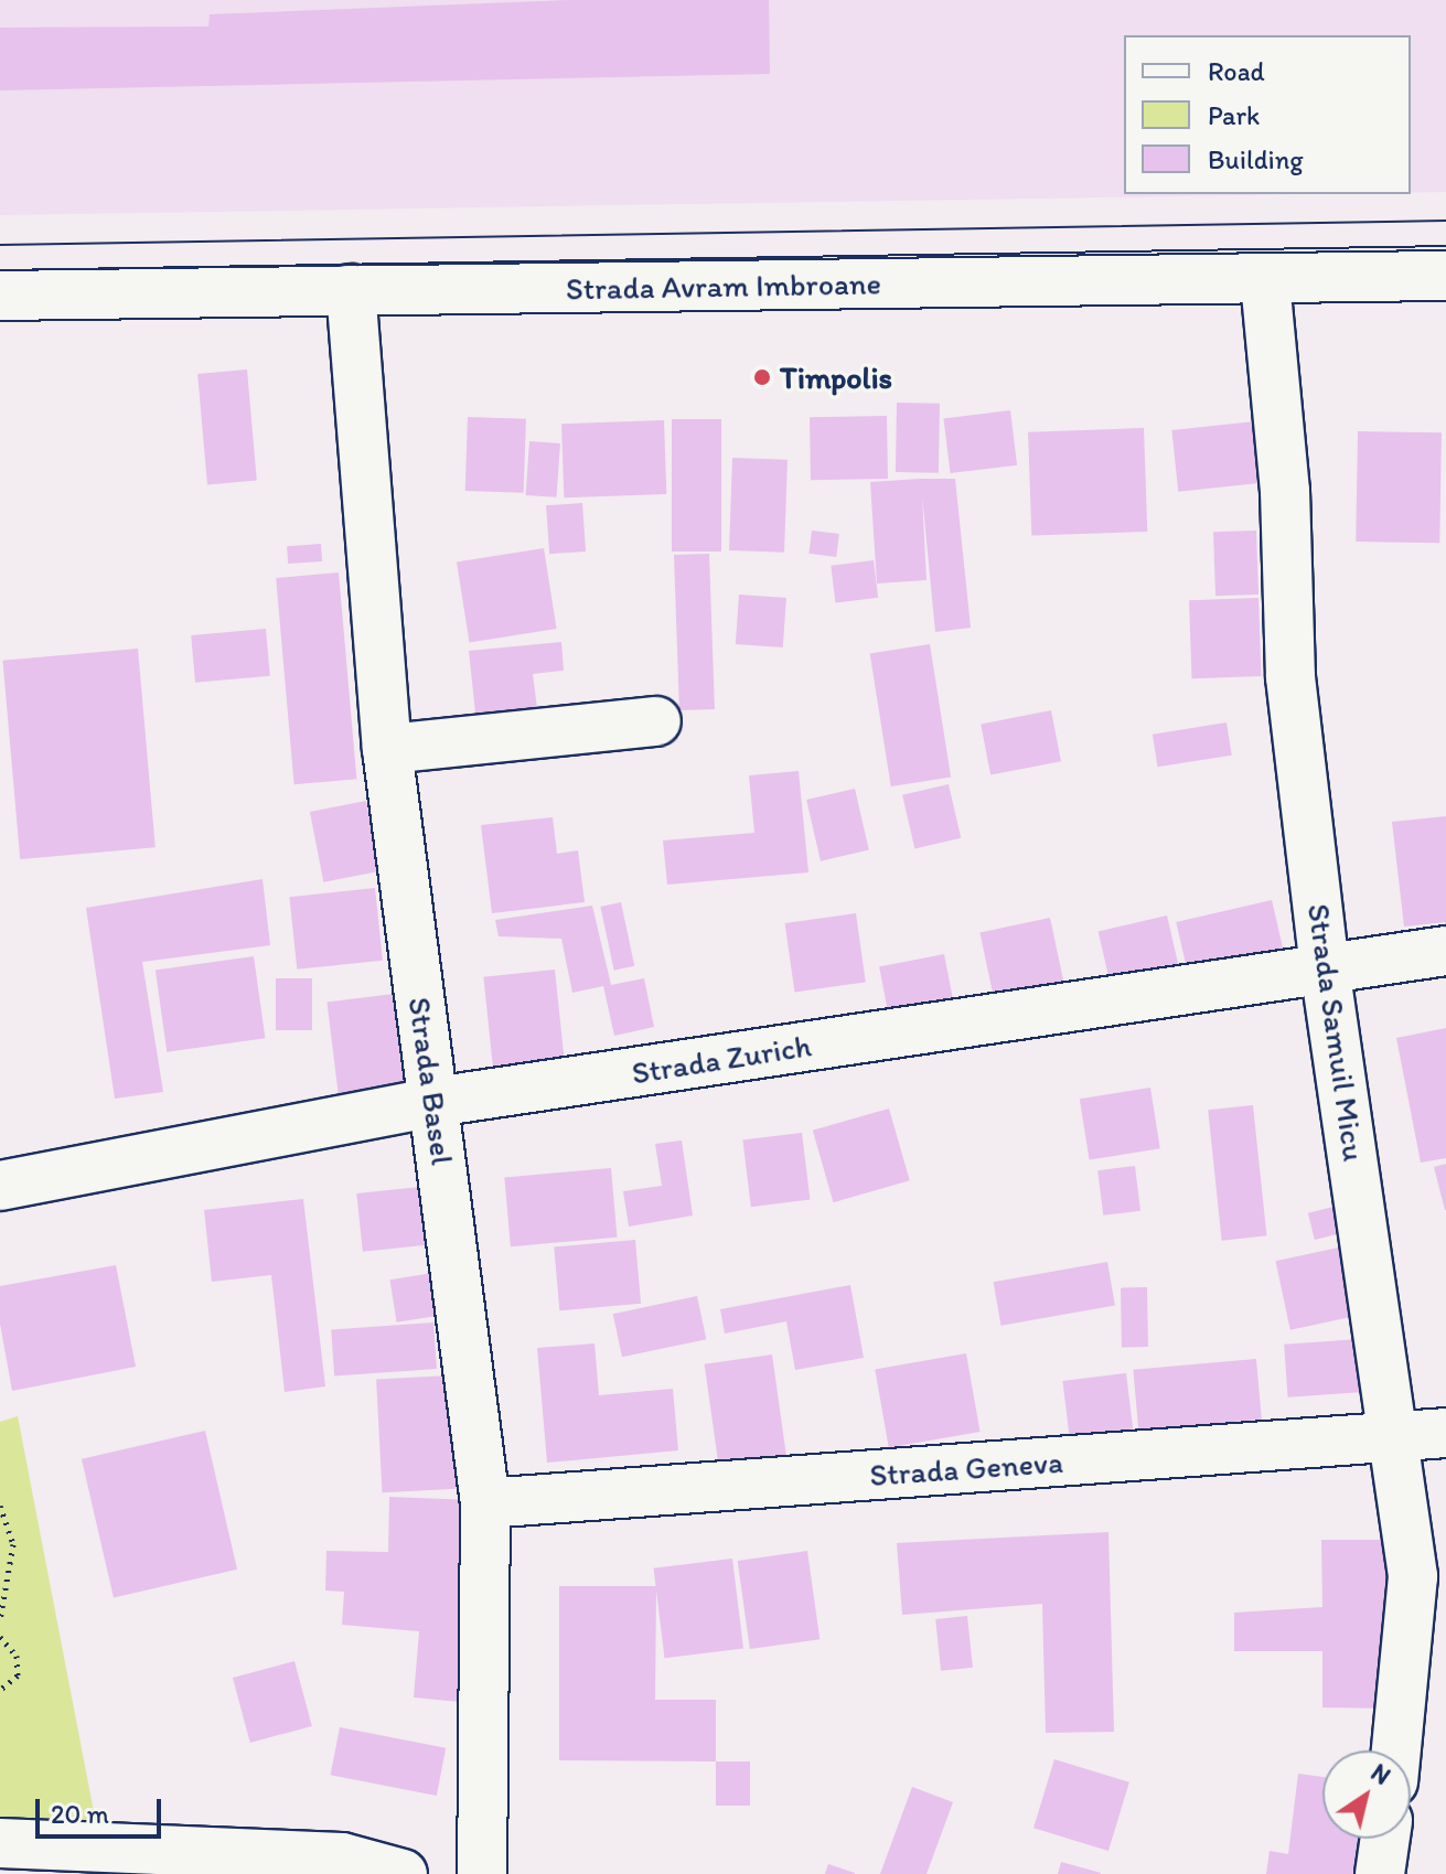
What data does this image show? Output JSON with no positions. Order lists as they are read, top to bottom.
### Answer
{
  "streets": {
    "street": [
      "Strada Avram Imbroane",
      "Strada Samuil Micu",
      "Strada Zurich",
      "Strada Basel",
      "Strada Geneva"
    ]
  },
  "crossings": [
    ["Strada Avram Imbroane", "Strada Samuil Micu"],
    ["Strada Avram Imbroane", "Strada Basel"],
    ["Strada Samuil Micu", "Strada Zurich"],
    ["Strada Samuil Micu", "Strada Geneva"],
    ["Strada Zurich", "Strada Basel"],
    ["Strada Basel", "Strada Geneva"]
  ],
  "places": ["Timpolis"],
  "legend": ["Road", "Park", "Building"],
  "scale_bar": "20 m",
  "north": "top right"
}
